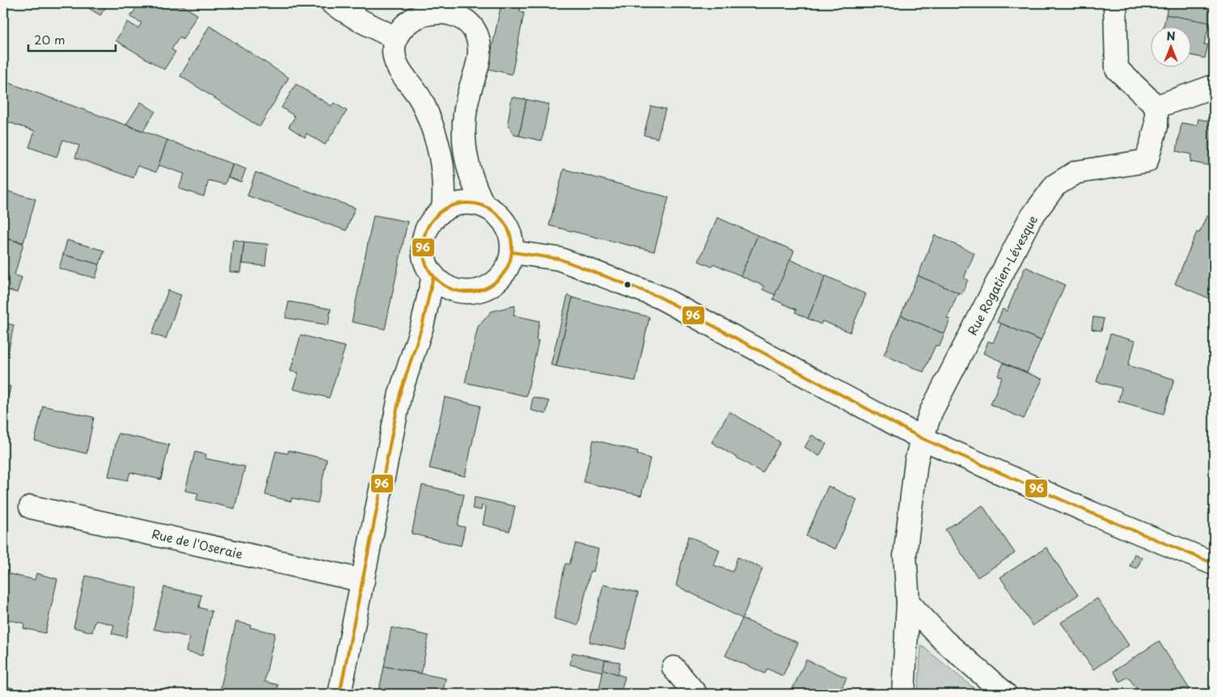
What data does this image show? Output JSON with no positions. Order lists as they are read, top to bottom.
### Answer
{
  "streets": {
    "street": ["Rue Rogatien-Lévesque", "Rue de l'Oseraie"]
  },
  "lines": ["transit line 96"],
  "scale_bar": "20 m",
  "north": "top"
}
